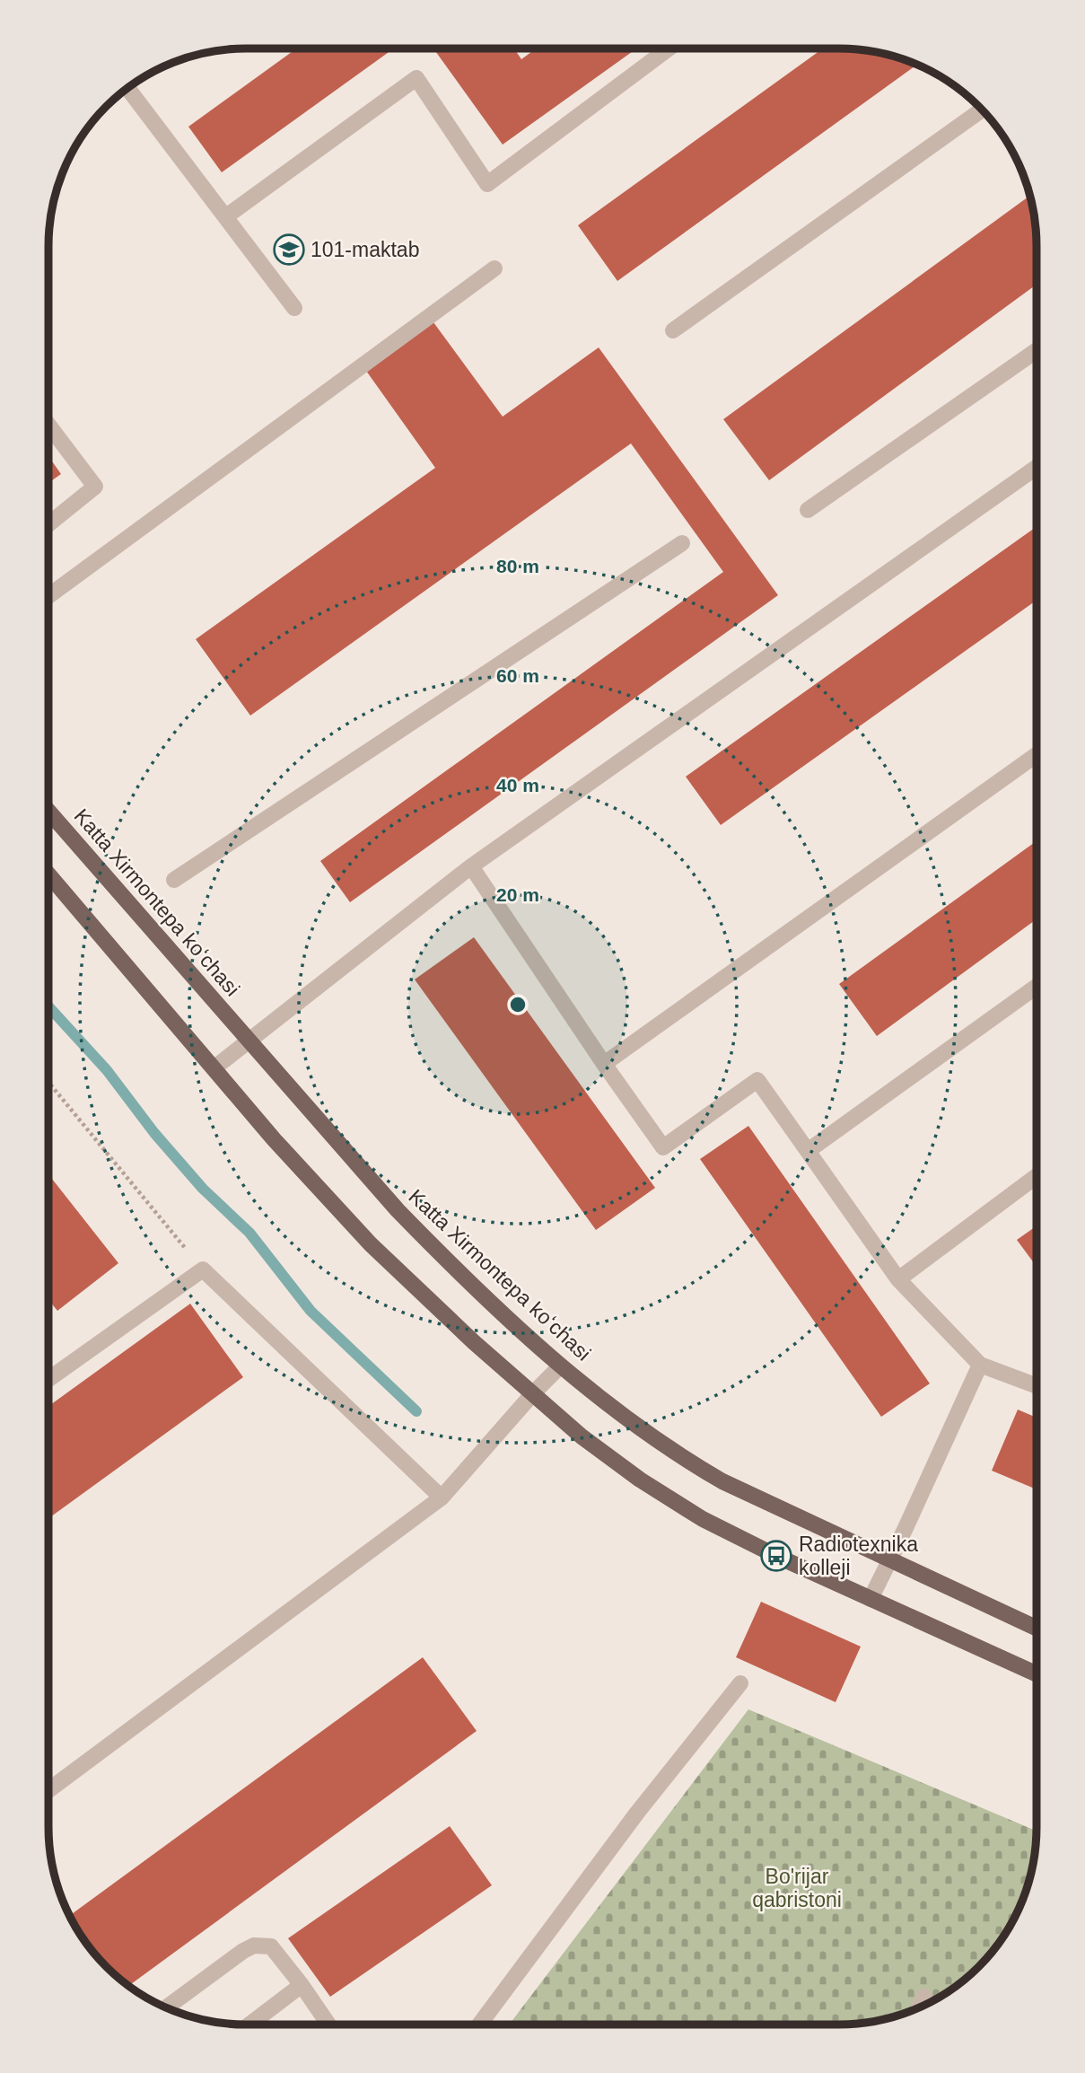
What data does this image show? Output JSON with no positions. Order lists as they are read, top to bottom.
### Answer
{
  "streets": {
    "main road": ["Katta Xirmontepa koʻchasi"]
  },
  "parks": ["Bo'rijar qabristoni"],
  "places": {
    "school or university": ["101-maktab"],
    "bus stop": ["Radiotexnika kolleji"]
  },
  "rings": [
    "80 m",
    "60 m",
    "40 m",
    "20 m"
  ]
}
